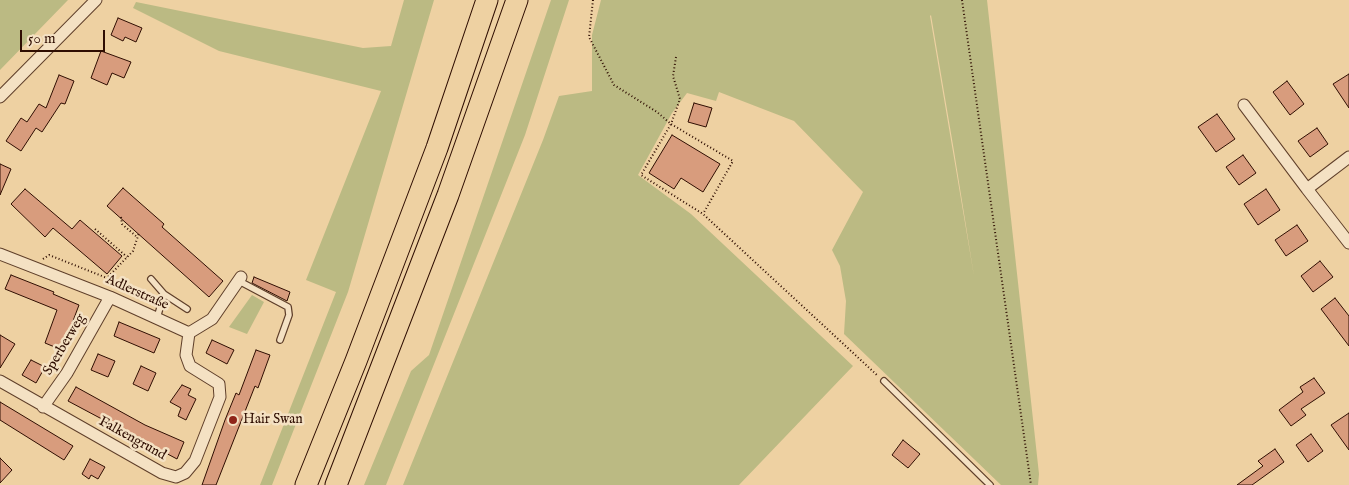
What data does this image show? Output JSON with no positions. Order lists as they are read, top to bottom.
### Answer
{
  "streets": {
    "street": ["Adlerstraße", "Sperberweg", "Falkengrund"]
  },
  "crossings": [
    ["Adlerstraße", "Sperberweg"],
    ["Adlerstraße", "Falkengrund"],
    ["Sperberweg", "Falkengrund"]
  ],
  "places": ["Hair Swan"],
  "scale_bar": "50 m"
}
